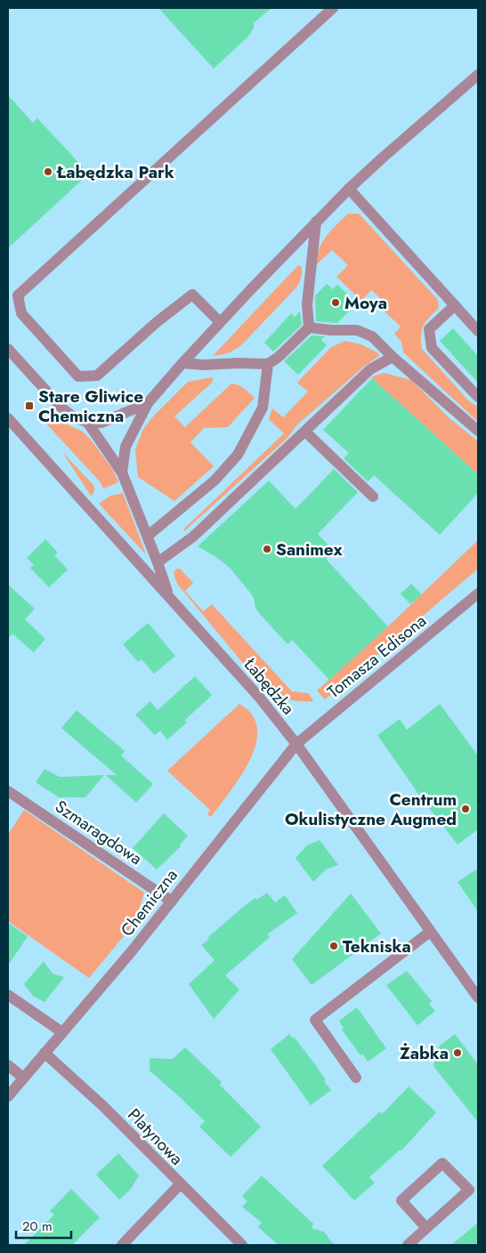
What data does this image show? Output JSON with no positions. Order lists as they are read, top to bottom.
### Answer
{
  "streets": {
    "street": [
      "Tomasza Edisona",
      "Łabędzka",
      "Szmaragdowa",
      "Chemiczna",
      "Platynowa"
    ]
  },
  "crossings": [
    ["Tomasza Edisona", "Łabędzka"],
    ["Tomasza Edisona", "Chemiczna"],
    ["Łabędzka", "Chemiczna"],
    ["Szmaragdowa", "Chemiczna"],
    ["Chemiczna", "Platynowa"]
  ],
  "places": {
    "other": [
      "Łabędzka Park",
      "Moya",
      "Sanimex",
      "Centrum Okulistyczne Augmed",
      "Tekniska",
      "Żabka"
    ],
    "transit": ["Stare Gliwice Chemiczna"]
  },
  "scale_bar": "20 m"
}
